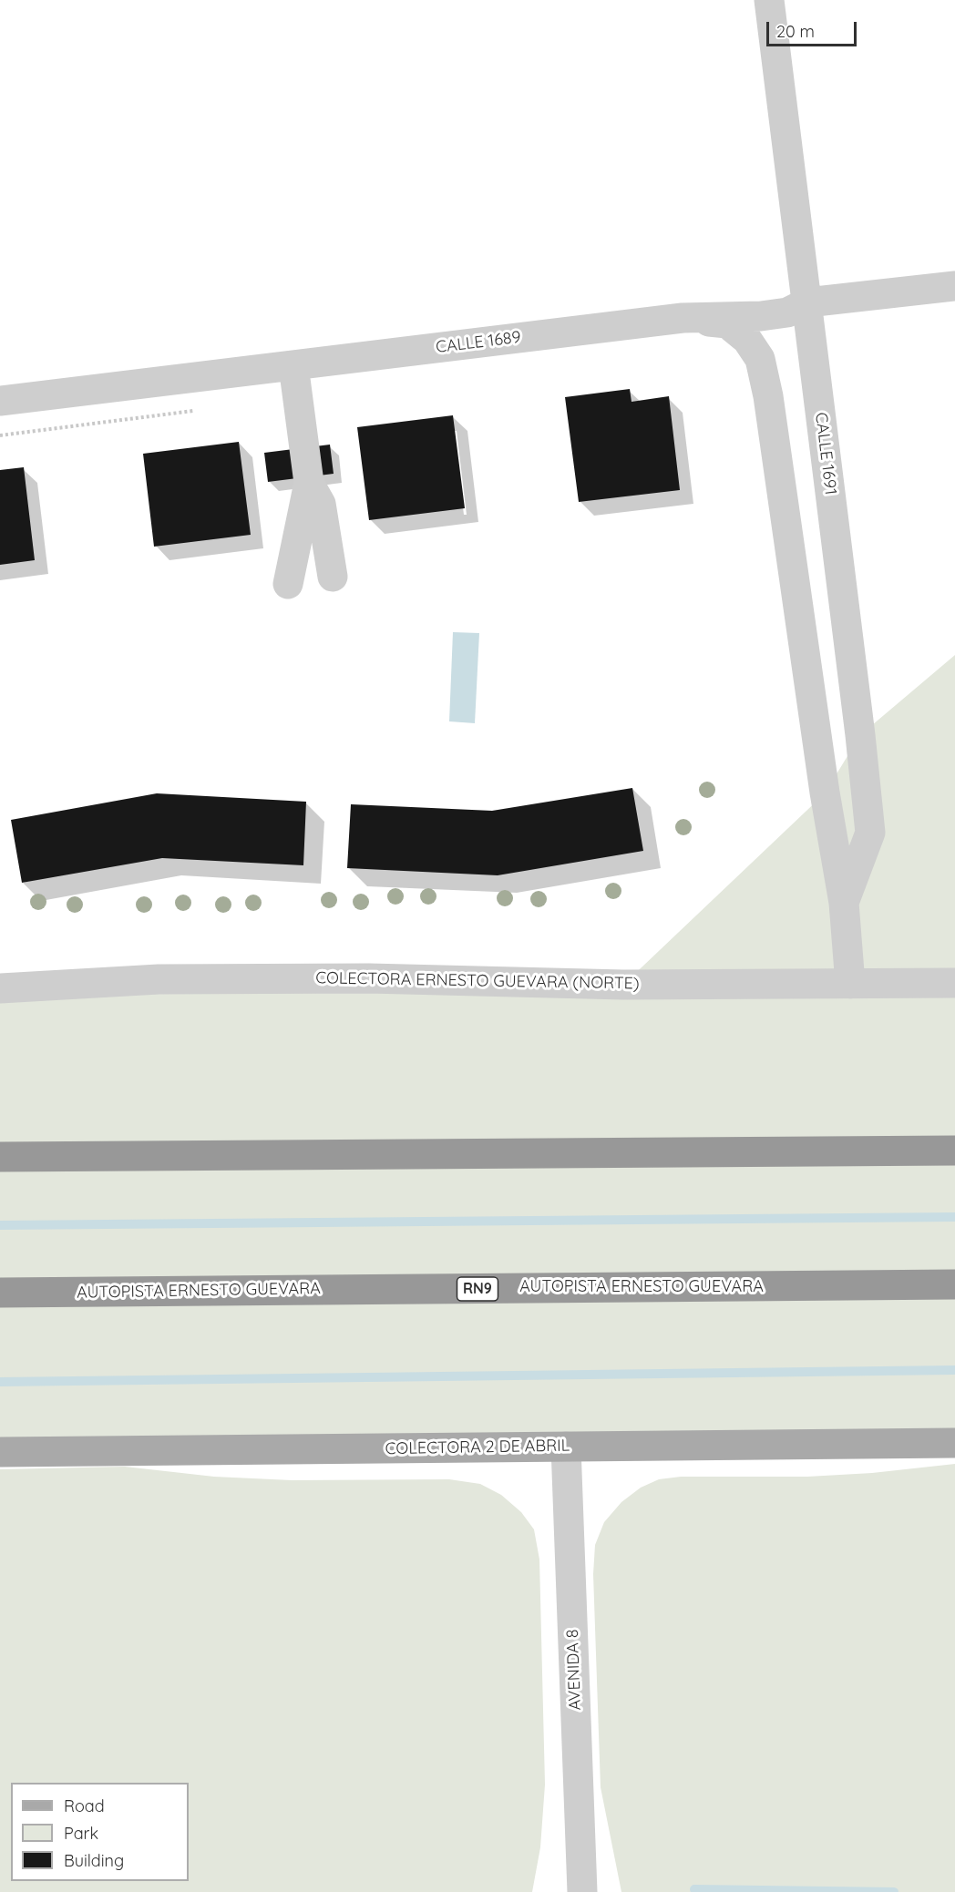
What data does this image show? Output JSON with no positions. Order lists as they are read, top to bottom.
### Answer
{
  "streets": {
    "highway": ["AUTOPISTA ERNESTO GUEVARA", "RN9"],
    "main road": ["COLECTORA 2 DE ABRIL"],
    "street": [
      "CALLE 1689",
      "CALLE 1691",
      "COLECTORA ERNESTO GUEVARA (NORTE)",
      "AVENIDA 8"
    ]
  },
  "crossings": [
    ["CALLE 1689", "CALLE 1691"],
    ["CALLE 1691", "COLECTORA ERNESTO GUEVARA (NORTE)"],
    ["COLECTORA 2 DE ABRIL", "AVENIDA 8"]
  ],
  "legend": ["Road", "Park", "Building"],
  "scale_bar": "20 m"
}
